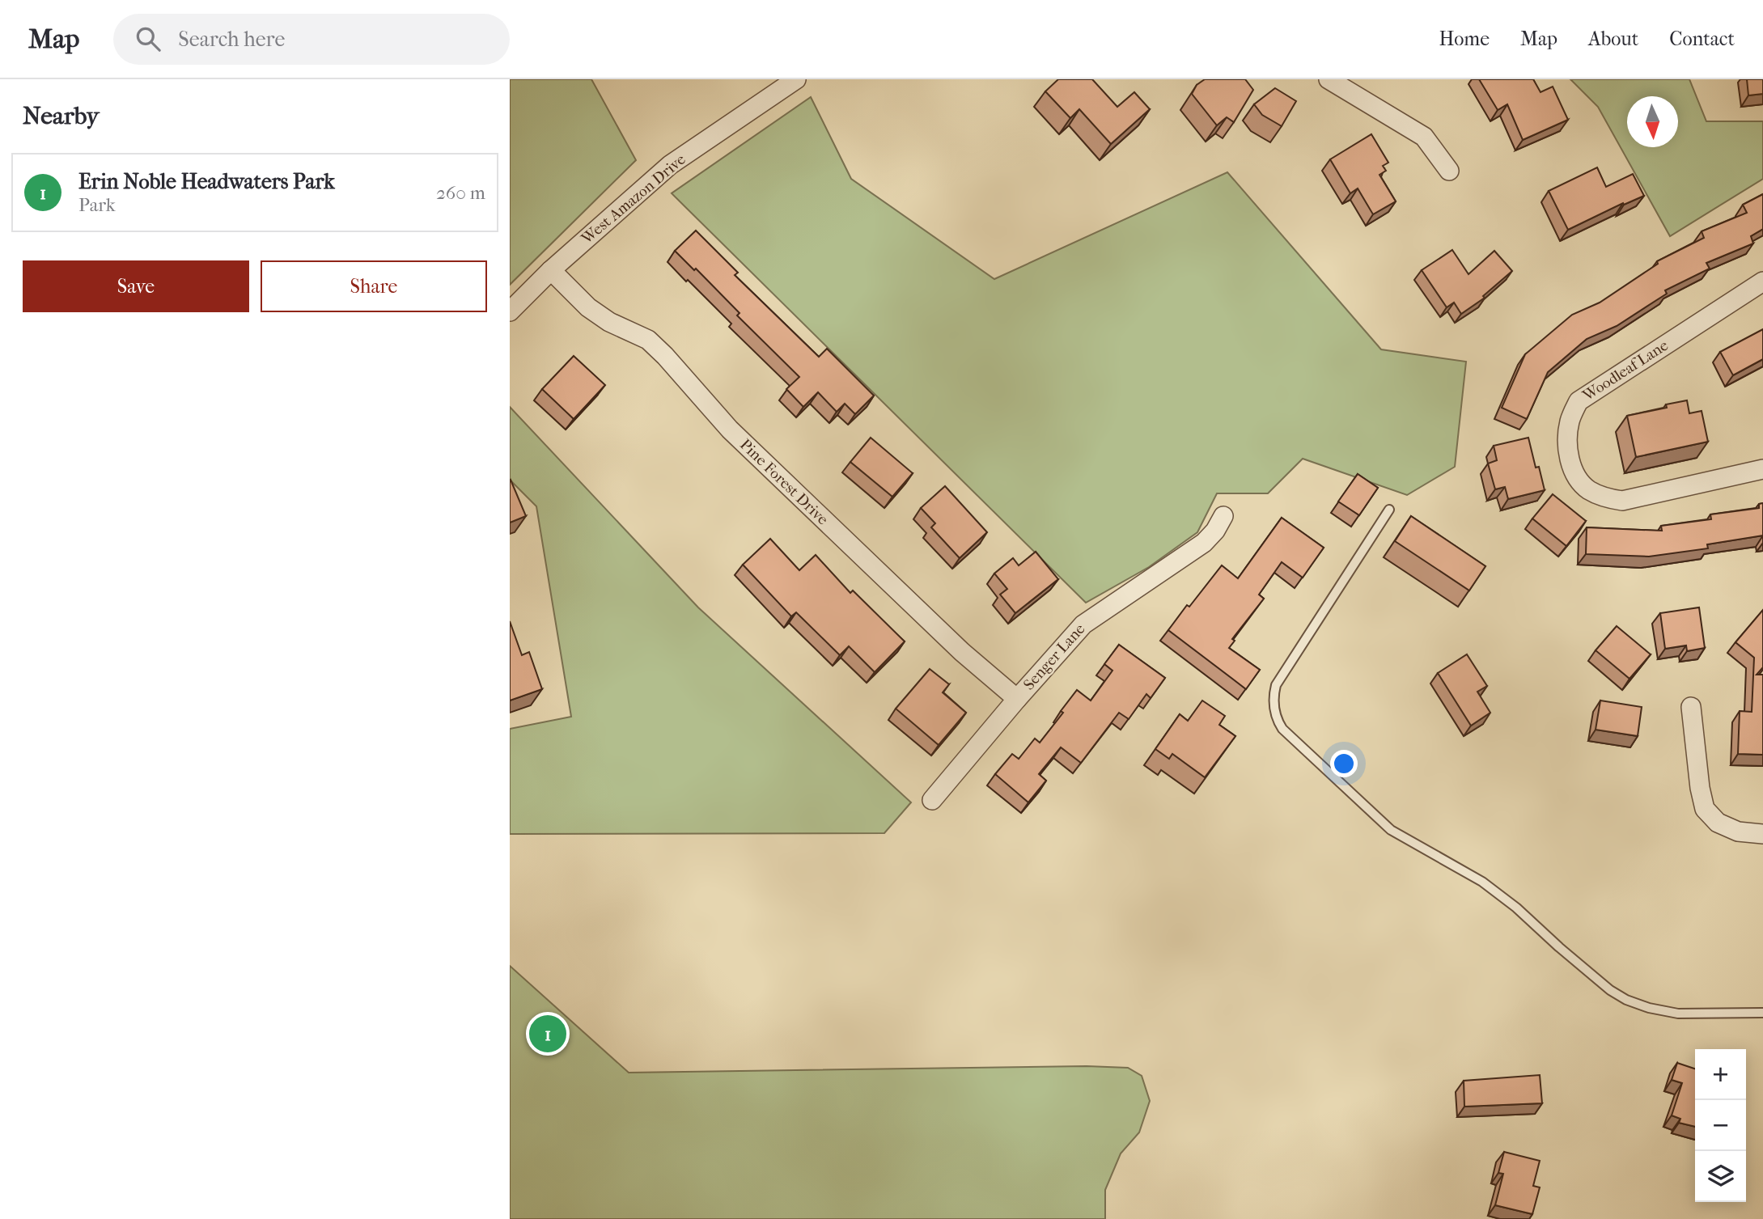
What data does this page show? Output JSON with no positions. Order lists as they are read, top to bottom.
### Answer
{
  "streets": {
    "street": [
      "West Amazon Drive",
      "Woodleaf Lane",
      "Pine Forest Drive",
      "Senger Lane"
    ]
  },
  "crossings": [
    ["West Amazon Drive", "Pine Forest Drive"],
    ["Pine Forest Drive", "Senger Lane"]
  ],
  "north": "bottom",
  "page": {
    "header": "Map",
    "search": "Search here",
    "nav": [
      "Home",
      "Map",
      "About",
      "Contact"
    ],
    "heading": "Nearby",
    "list": [
      {
        "mark": "1",
        "name": "Erin Noble Headwaters Park",
        "note": "Park",
        "value": "260 m"
      }
    ],
    "buttons": ["Save", "Share"],
    "pins": "1",
    "map_buttons": ["+", "−"]
  }
}
